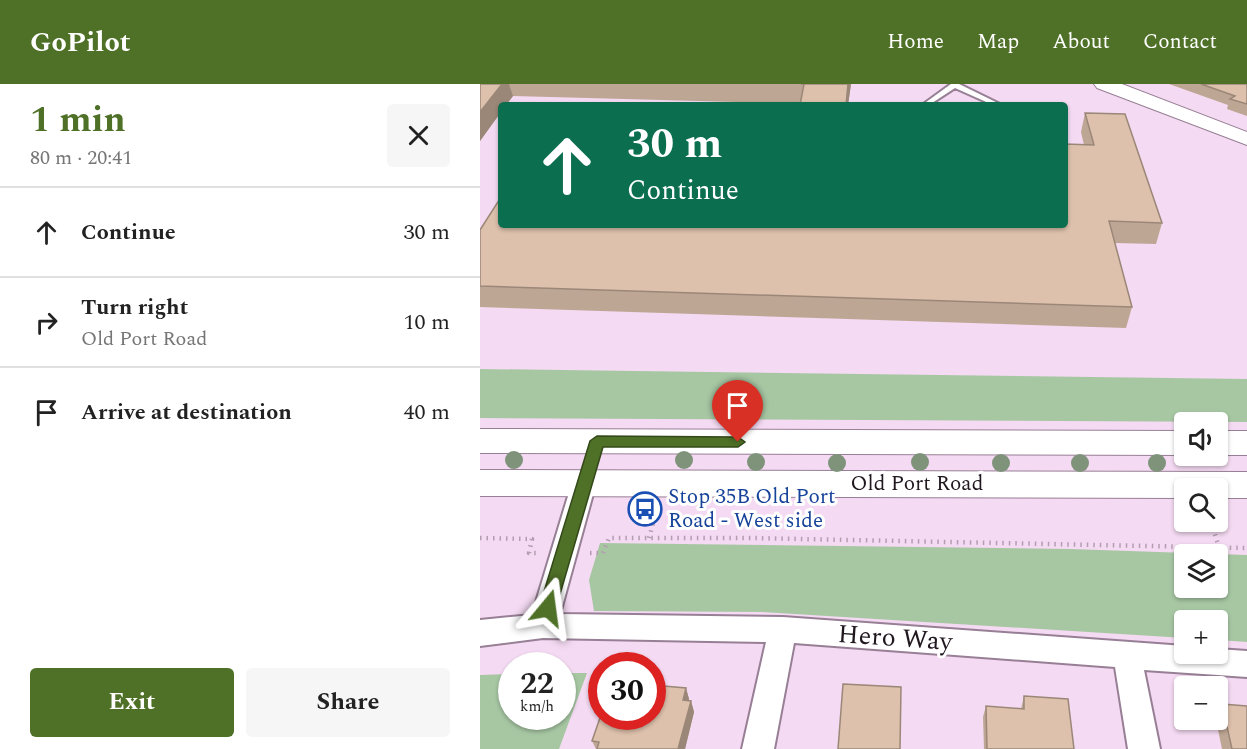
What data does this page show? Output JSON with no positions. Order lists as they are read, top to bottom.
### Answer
{
  "streets": {
    "main road": ["Old Port Road"],
    "street": ["Hero Way"]
  },
  "places": {
    "bus stop": ["Stop 35B Old Port Road - West side"]
  },
  "page": {
    "header": "GoPilot",
    "nav": [
      "Home",
      "Map",
      "About",
      "Contact"
    ],
    "heading": ["1 min", "80 m · 20:41"],
    "turn": ["30 m", "Continue"],
    "list": [
      {
        "name": "Continue",
        "value": "30 m"
      },
      {
        "name": "Turn right",
        "note": "Old Port Road",
        "value": "10 m"
      },
      {
        "name": "Arrive at destination",
        "value": "40 m"
      }
    ],
    "map_buttons": ["+", "−"],
    "speed": "22 km/h",
    "limit": "30",
    "buttons": ["Exit", "Share"]
  }
}
